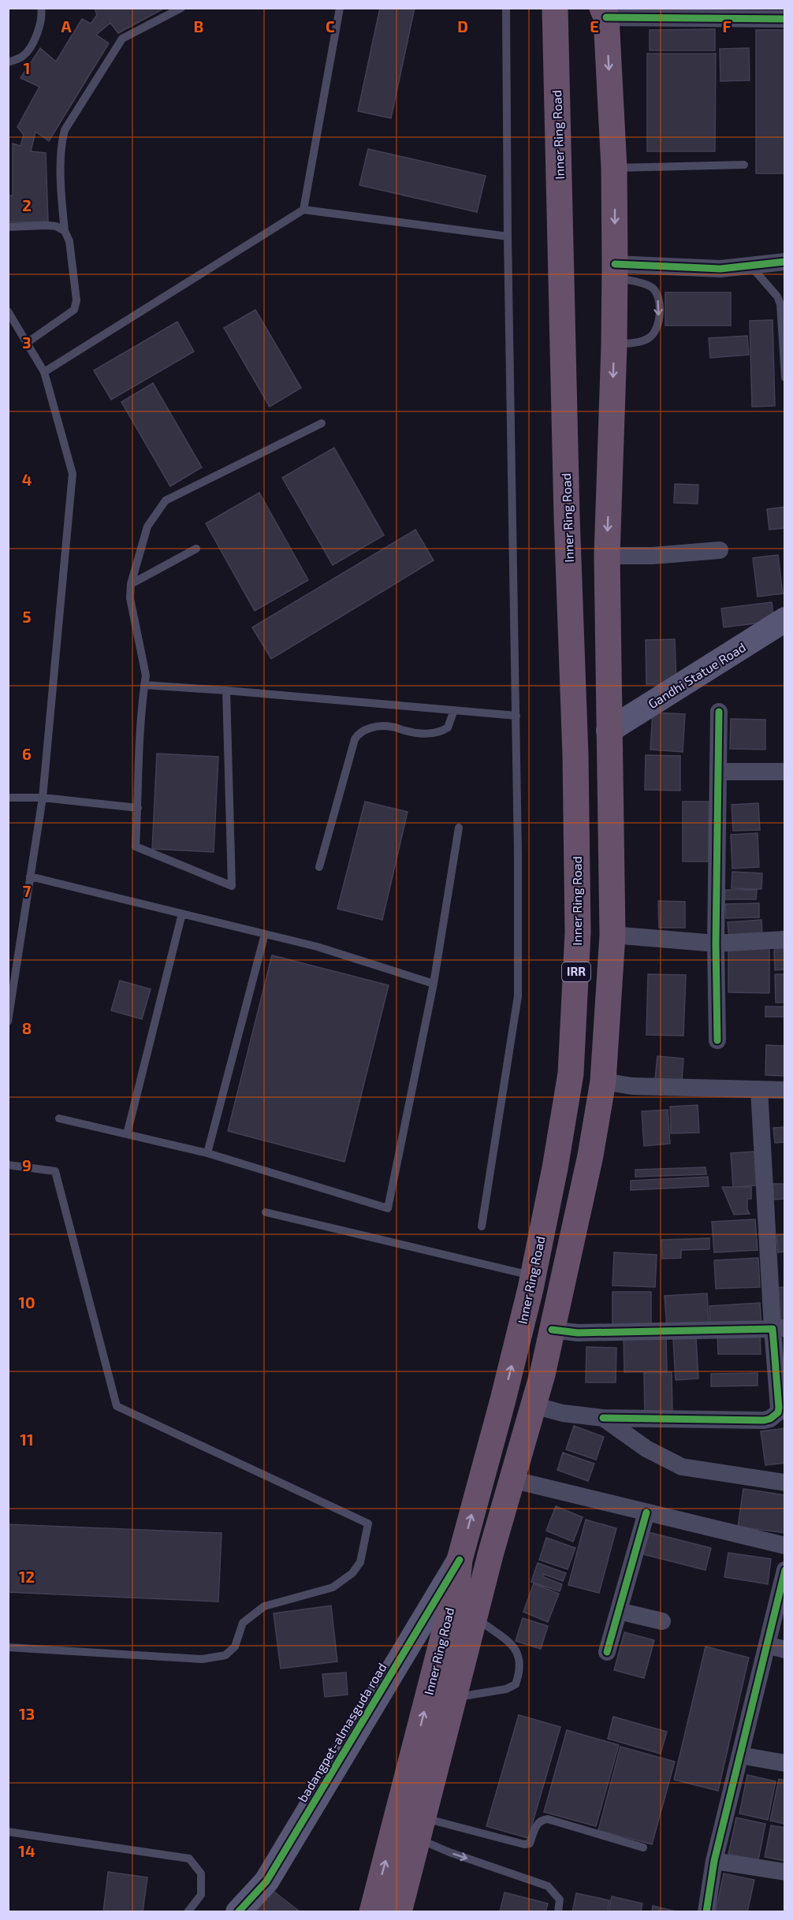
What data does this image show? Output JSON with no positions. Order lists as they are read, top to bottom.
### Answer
{
  "streets": {
    "highway": ["Inner Ring Road", "IRR"],
    "street": ["Gandhi Statue Road", "badangpet-almasguda road"]
  },
  "crossings": [
    ["Inner Ring Road", "Gandhi Statue Road"],
    ["Inner Ring Road", "badangpet-almasguda road"]
  ],
  "grid": {
    "columns": [
      "A",
      "B",
      "C",
      "D",
      "E",
      "F"
    ],
    "rows": [
      "1",
      "2",
      "3",
      "4",
      "5",
      "6",
      "7",
      "8",
      "9",
      "10",
      "11",
      "12",
      "13",
      "14"
    ]
  }
}
